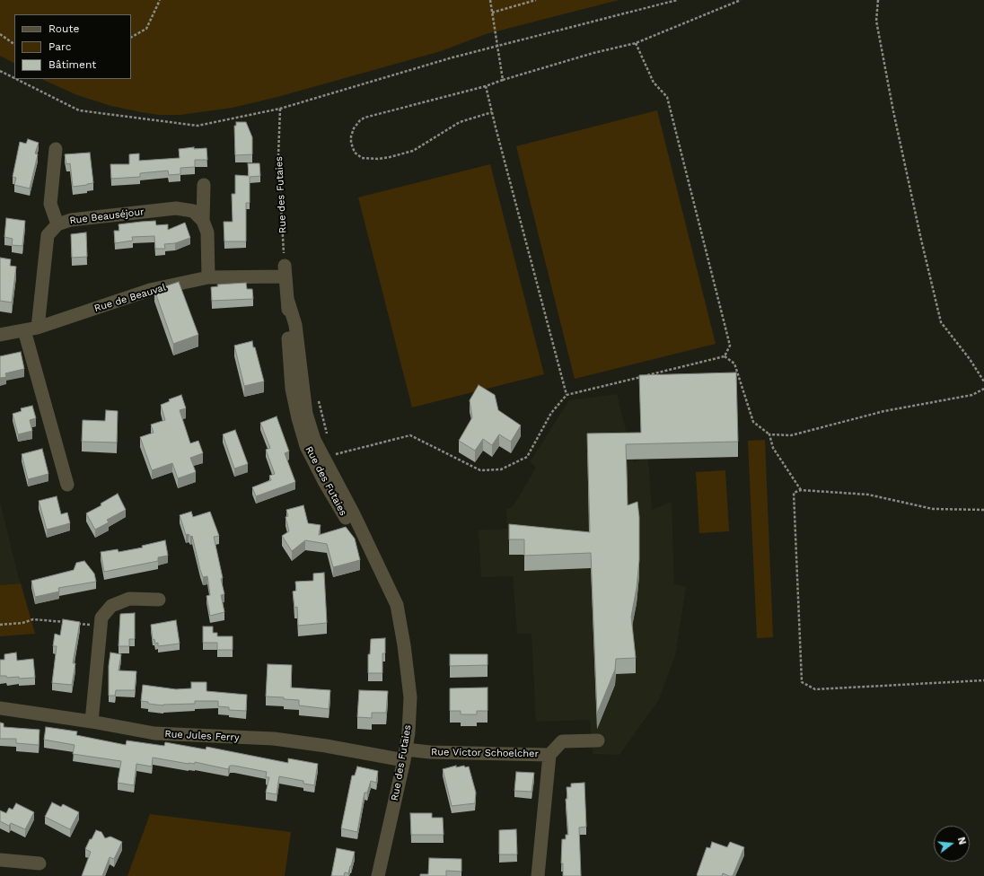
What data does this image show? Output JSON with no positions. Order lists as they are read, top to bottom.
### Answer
{
  "streets": {
    "street": [
      "Rue des Futaies",
      "Rue Beauséjour",
      "Rue de Beauval",
      "Rue Jules Ferry",
      "Rue Victor Schoelcher"
    ]
  },
  "crossings": [
    ["Rue des Futaies", "Rue de Beauval"],
    ["Rue des Futaies", "Rue Jules Ferry"],
    ["Rue des Futaies", "Rue Victor Schoelcher"],
    ["Rue Beauséjour", "Rue de Beauval"],
    ["Rue Jules Ferry", "Rue Victor Schoelcher"]
  ],
  "legend": ["Route", "Parc", "Bâtiment"],
  "north": "right"
}
